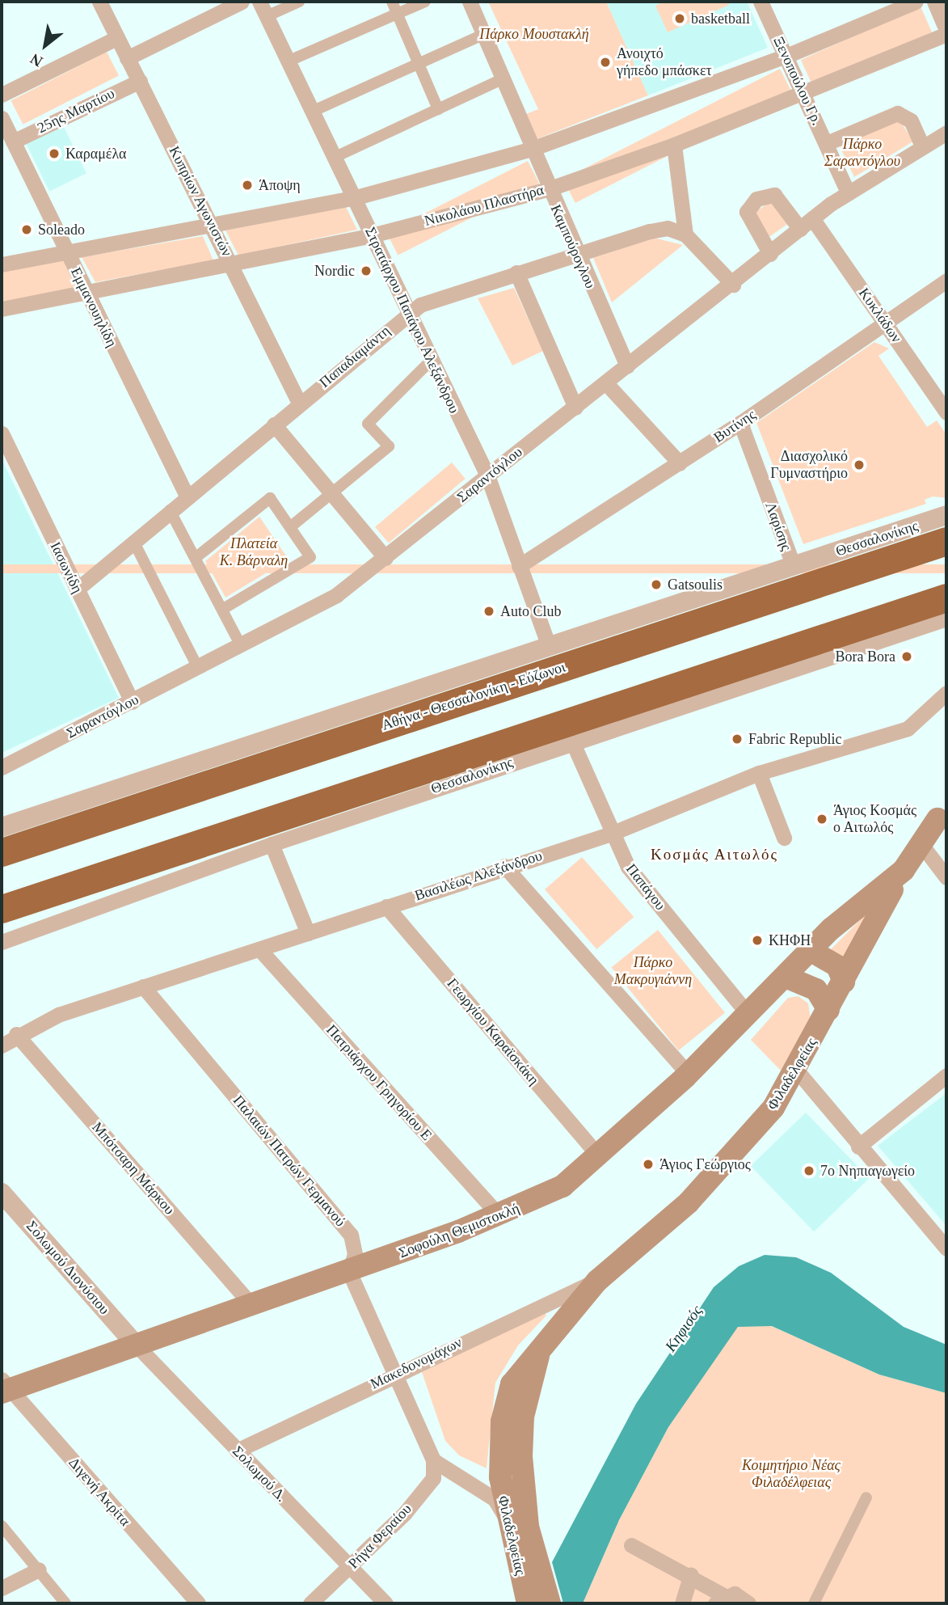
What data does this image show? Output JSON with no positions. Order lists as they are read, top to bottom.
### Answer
{
  "streets": {
    "highway": ["Αθήνα - Θεσσαλονίκη - Εύζωνοι"],
    "main road": ["Φιλαδελφείας", "Σοφούλη Θεμιστοκλή"],
    "street": [
      "Ξενoπούλου Γρ.",
      "25ης Μαρτίου",
      "Κυπρίων Αγωνιστών",
      "Νικολάου Πλαστήρα",
      "Καμπούρογλου",
      "Εμμανουηλίδη",
      "Κυκλάδων",
      "Στρατάρχου Παπάγου Αλεξάνδρου",
      "Παπαδιαμάντη",
      "Βυτίνης",
      "Σαραντόγλου",
      "Λαρίσης",
      "Θεσσαλονίκης",
      "Ιασωνίδη",
      "Βασιλέως Αλεξάνδρου",
      "Παπάγου",
      "Γεωργίου Καραϊσκάκη",
      "Πατριάρχου Γρηγορίου Ε",
      "Παλαιών Πατρών Γερμανού",
      "Μπότσαρη Μάρκου",
      "Σολωμού Διονύσιου",
      "Μακεδονομάχων",
      "Σολωμού Δ.",
      "Διγενή Ακρίτα",
      "Ρήγα Φεραίου"
    ]
  },
  "crossings": [
    ["Ξενoπούλου Γρ.", "Νικολάου Πλαστήρα"],
    ["Ξενoπούλου Γρ.", "Σαραντόγλου"],
    ["25ης Μαρτίου", "Κυπρίων Αγωνιστών"],
    ["25ης Μαρτίου", "Εμμανουηλίδη"],
    ["Κυπρίων Αγωνιστών", "Νικολάου Πλαστήρα"],
    ["Κυπρίων Αγωνιστών", "Παπαδιαμάντη"],
    ["Νικολάου Πλαστήρα", "Καμπούρογλου"],
    ["Νικολάου Πλαστήρα", "Εμμανουηλίδη"],
    ["Νικολάου Πλαστήρα", "Στρατάρχου Παπάγου Αλεξάνδρου"],
    ["Καμπούρογλου", "Παπαδιαμάντη"],
    ["Καμπούρογλου", "Σαραντόγλου"],
    ["Εμμανουηλίδη", "Παπαδιαμάντη"],
    ["Κυκλάδων", "Βυτίνης"],
    ["Κυκλάδων", "Σαραντόγλου"],
    ["Στρατάρχου Παπάγου Αλεξάνδρου", "Παπαδιαμάντη"],
    ["Στρατάρχου Παπάγου Αλεξάνδρου", "Βυτίνης"],
    ["Στρατάρχου Παπάγου Αλεξάνδρου", "Σαραντόγλου"],
    ["Στρατάρχου Παπάγου Αλεξάνδρου", "Θεσσαλονίκης"],
    ["Παπαδιαμάντη", "Ιασωνίδη"],
    ["Βυτίνης", "Λαρίσης"],
    ["Σαραντόγλου", "Ιασωνίδη"],
    ["Λαρίσης", "Θεσσαλονίκης"],
    ["Θεσσαλονίκης", "Παπάγου"],
    ["Βασιλέως Αλεξάνδρου", "Παπάγου"],
    ["Βασιλέως Αλεξάνδρου", "Γεωργίου Καραϊσκάκη"],
    ["Βασιλέως Αλεξάνδρου", "Πατριάρχου Γρηγορίου Ε"],
    ["Βασιλέως Αλεξάνδρου", "Παλαιών Πατρών Γερμανού"],
    ["Βασιλέως Αλεξάνδρου", "Μπότσαρη Μάρκου"],
    ["Παπάγου", "Σοφούλη Θεμιστοκλή"],
    ["Γεωργίου Καραϊσκάκη", "Σοφούλη Θεμιστοκλή"],
    ["Φιλαδελφείας", "Σοφούλη Θεμιστοκλή"],
    ["Φιλαδελφείας", "Μακεδονομάχων"],
    ["Πατριάρχου Γρηγορίου Ε", "Σοφούλη Θεμιστοκλή"],
    ["Παλαιών Πατρών Γερμανού", "Σοφούλη Θεμιστοκλή"],
    ["Μπότσαρη Μάρκου", "Σοφούλη Θεμιστοκλή"],
    ["Σοφούλη Θεμιστοκλή", "Σολωμού Διονύσιου"],
    ["Σοφούλη Θεμιστοκλή", "Σολωμού Δ."],
    ["Σοφούλη Θεμιστοκλή", "Διγενή Ακρίτα"],
    ["Σολωμού Διονύσιου", "Σολωμού Δ."],
    ["Μακεδονομάχων", "Σολωμού Δ."],
    ["Σολωμού Δ.", "Ρήγα Φεραίου"]
  ],
  "districts": ["Κοσμάς Αιτωλός"],
  "water": ["Κηφισός"],
  "parks": [
    "Πάρκο Μουστακλή",
    "Πάρκο Σαραντόγλου",
    "Πλατεία Κ. Βάρναλη",
    "Πάρκο Μακρυγιάννη",
    "Κοιμητήριο Νέας Φιλαδέλφειας"
  ],
  "places": [
    "basketball",
    "Ανοιχτό γήπεδο μπάσκετ",
    "Καραμέλα",
    "Άποψη",
    "Soleado",
    "Nordic",
    "Διασχολικό Γυμναστήριο",
    "Gatsoulis",
    "Auto Club",
    "Bora Bora",
    "Fabric Republic",
    "Άγιος Κοσμάς ο Αιτωλός",
    "ΚΗΦΗ",
    "Άγιος Γεώργιος",
    "7ο Νηπιαγωγείο"
  ],
  "north": "bottom left"
}
